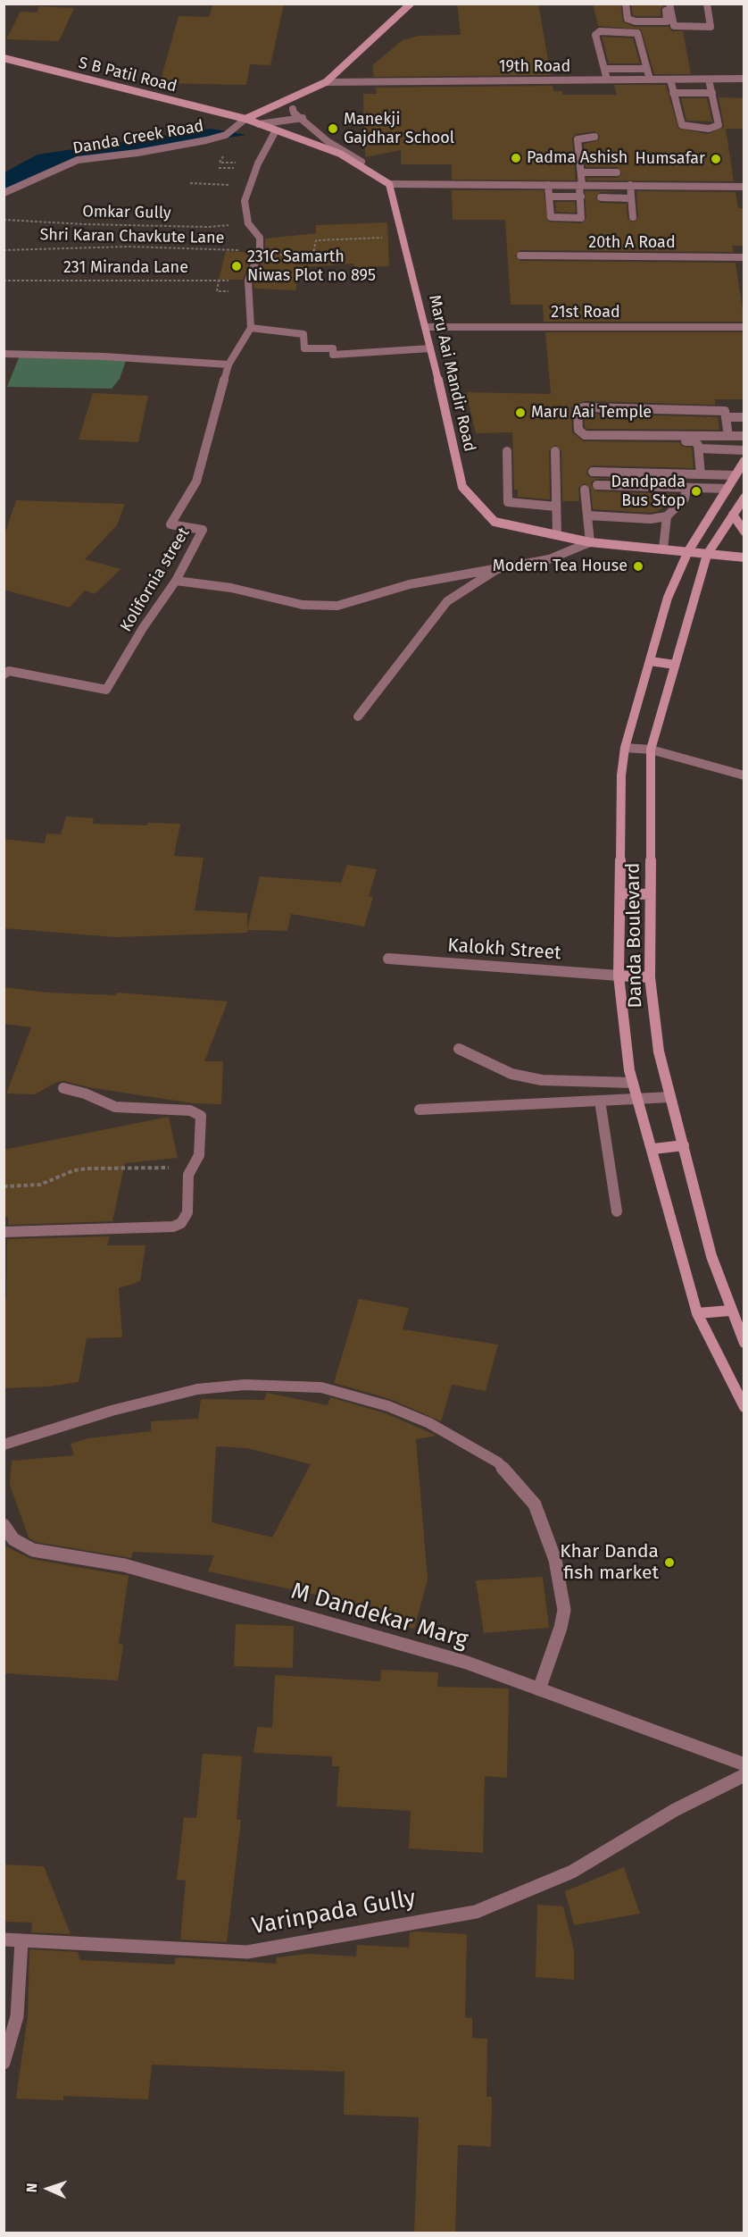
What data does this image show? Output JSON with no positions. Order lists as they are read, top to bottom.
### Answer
{
  "streets": {
    "main road": ["S B Patil Road", "Maru Aai Mandir Road", "Danda Boulevard"],
    "street": [
      "19th Road",
      "Danda Creek Road",
      "20th A Road",
      "21st Road",
      "Kolifornia street",
      "Kalokh Street",
      "M Dandekar Marg",
      "Varinpada Gully"
    ],
    "path": ["Omkar Gully", "Shri Karan Chavkute Lane", "231 Miranda Lane"]
  },
  "crossings": [
    ["S B Patil Road", "Danda Creek Road"],
    ["Shri Karan Chavkute Lane", "Maru Aai Mandir Road"],
    ["21st Road", "Maru Aai Mandir Road"],
    ["Maru Aai Mandir Road", "Danda Boulevard"]
  ],
  "places": [
    "Manekji Gajdhar School",
    "Padma Ashish",
    "Humsafar",
    "231C Samarth Niwas Plot no 895",
    "Maru Aai Temple",
    "Dandpada Bus Stop",
    "Modern Tea House",
    "Khar Danda fish market"
  ],
  "north": "left"
}
